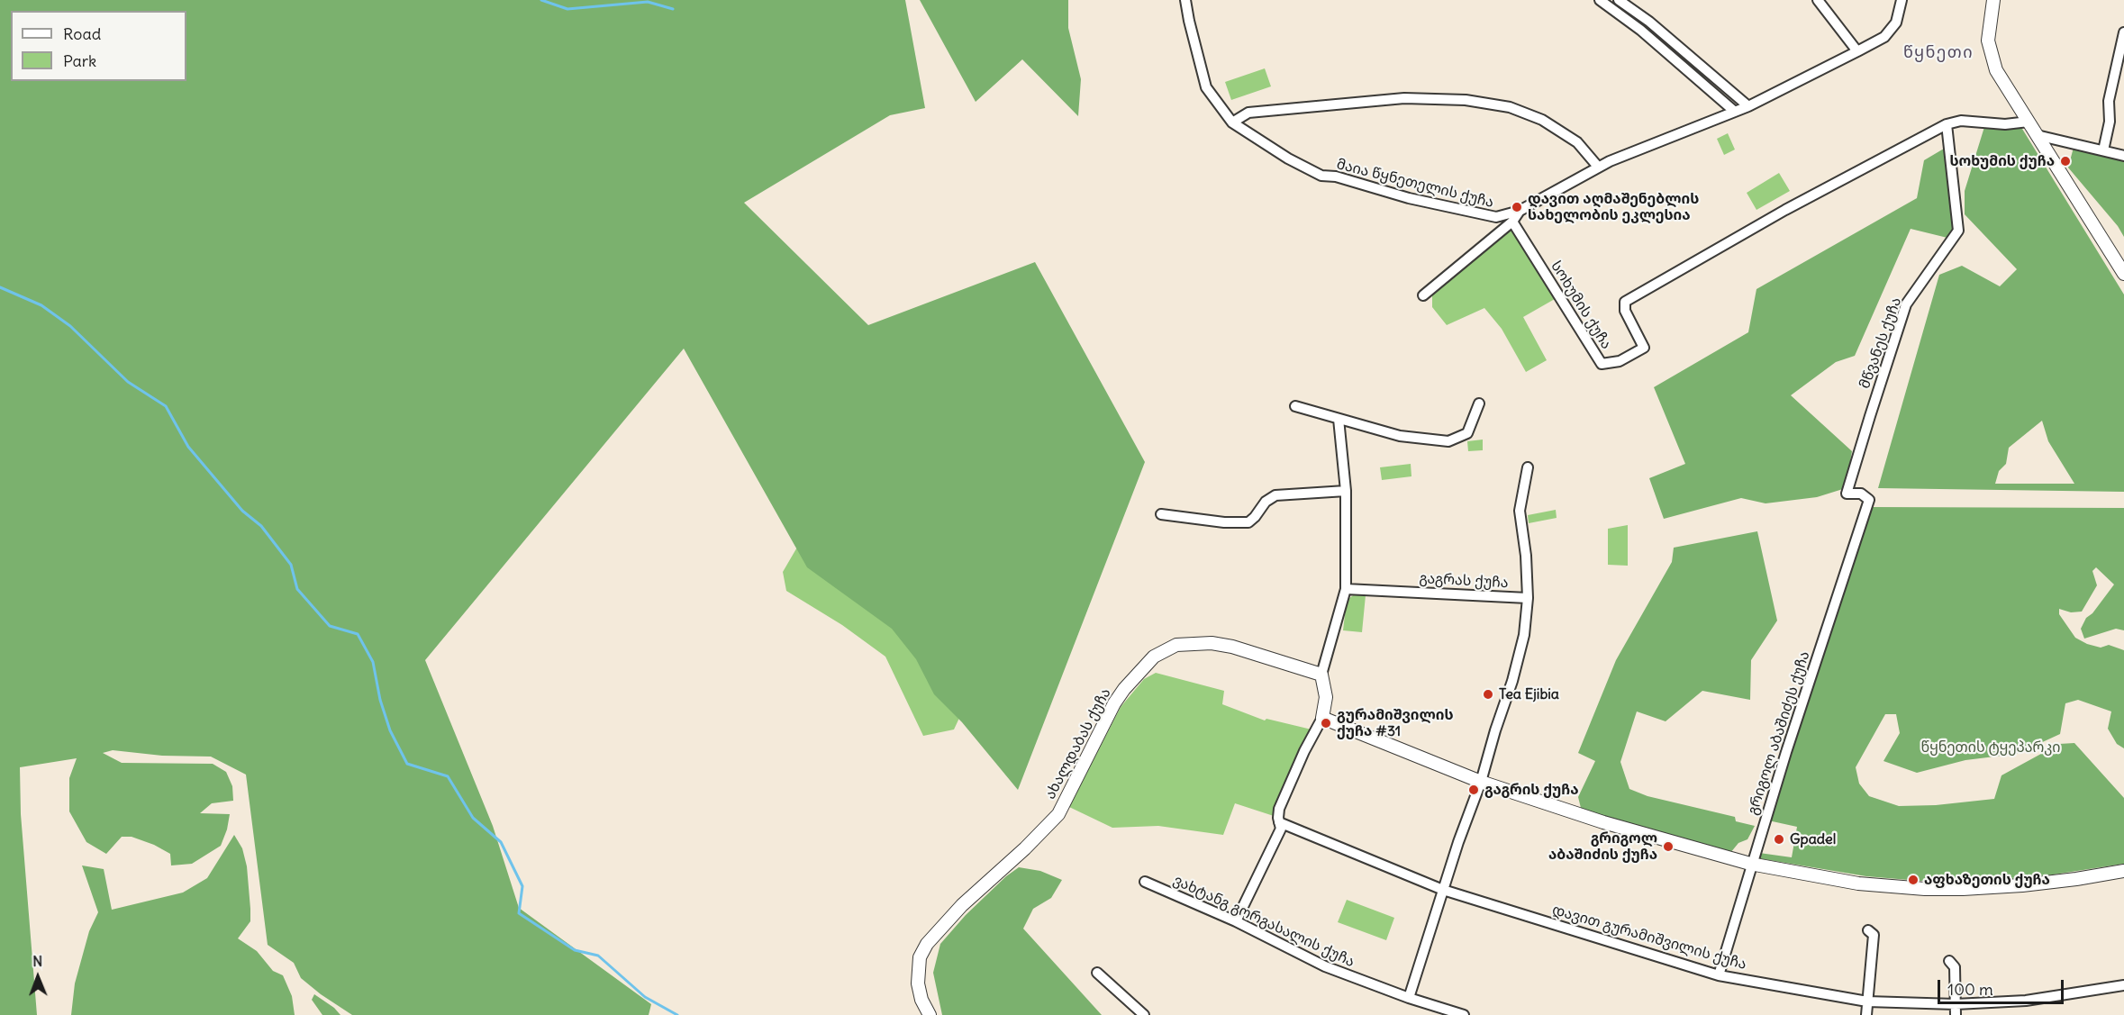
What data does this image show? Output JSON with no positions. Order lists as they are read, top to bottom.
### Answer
{
  "streets": {
    "street": [
      "მაია წყნეთელის ქუჩა",
      "სოხუმის ქუჩა",
      "მწვანეს ქუჩა",
      "გაგრას ქუჩა",
      "გრიგოლ აბაშიძეს ქუჩა",
      "ახალდაბას ქუჩა",
      "ვახტანგ გორგასალის ქუჩა",
      "დავით გურამიშვილის ქუჩა"
    ]
  },
  "crossings": [
    ["სოხუმის ქუჩა", "მწვანეს ქუჩა"],
    ["მწვანეს ქუჩა", "გრიგოლ აბაშიძეს ქუჩა"],
    ["გაგრას ქუჩა", "ვახტანგ გორგასალის ქუჩა"],
    ["გაგრას ქუჩა", "დავით გურამიშვილის ქუჩა"],
    ["გრიგოლ აბაშიძეს ქუჩა", "დავით გურამიშვილის ქუჩა"]
  ],
  "districts": ["წყნეთი"],
  "parks": ["წყნეთის ტყეპარკი"],
  "places": [
    "სოხუმის ქუჩა",
    "დავით აღმაშენებლის სახელობის ეკლესია",
    "Tea Ejibia",
    "გურამიშვილის ქუჩა #31",
    "გაგრის ქუჩა",
    "Gpadel",
    "გრიგოლ აბაშიძის ქუჩა",
    "აფხაზეთის ქუჩა"
  ],
  "legend": ["Road", "Park"],
  "scale_bar": "100 m",
  "north": "top"
}
